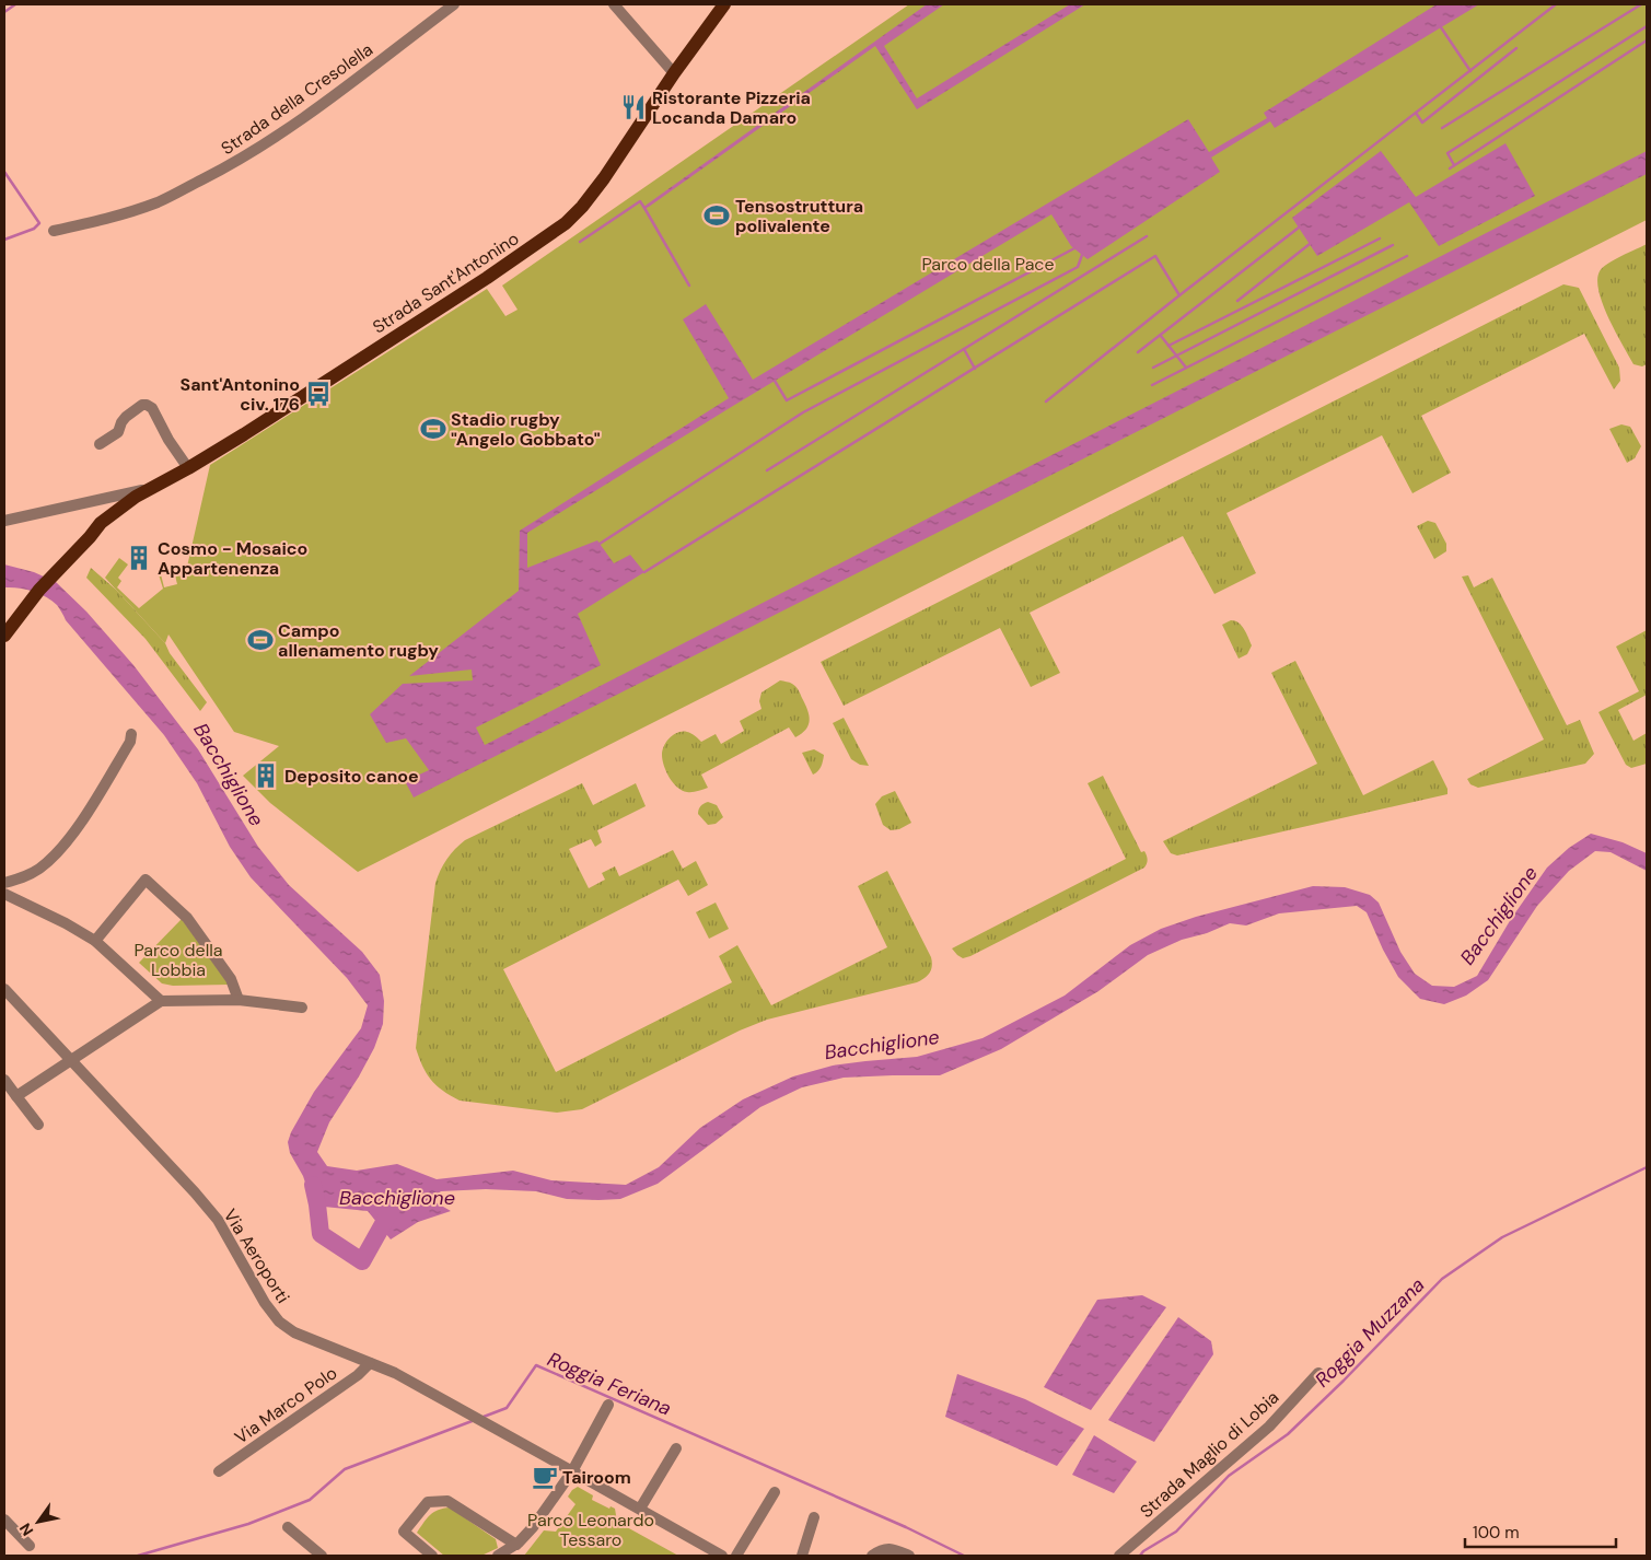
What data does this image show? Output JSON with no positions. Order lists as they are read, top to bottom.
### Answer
{
  "streets": {
    "main road": ["Strada Sant'Antonino"],
    "street": [
      "Strada della Cresolella",
      "Via Aeroporti",
      "Via Marco Polo",
      "Strada Maglio di Lobia"
    ]
  },
  "crossings": [
    ["Via Aeroporti", "Via Marco Polo"]
  ],
  "water": ["Bacchiglione", "Roggia Muzzana", "Roggia Feriana"],
  "parks": ["Parco della Pace", "Parco della Lobbia", "Parco Leonardo Tessaro"],
  "places": {
    "restaurant": ["Ristorante Pizzeria Locanda Damaro"],
    "sports": ["Tensostruttura polivalente", "Stadio rugby \"Angelo Gobbato\"", "Campo allenamento rugby"],
    "bus stop": ["Sant'Antonino civ. 176"],
    "building": ["Cosmo - Mosaico Appartenenza", "Deposito canoe"],
    "cafe": ["Tairoom"]
  },
  "scale_bar": "100 m",
  "north": "bottom left"
}
